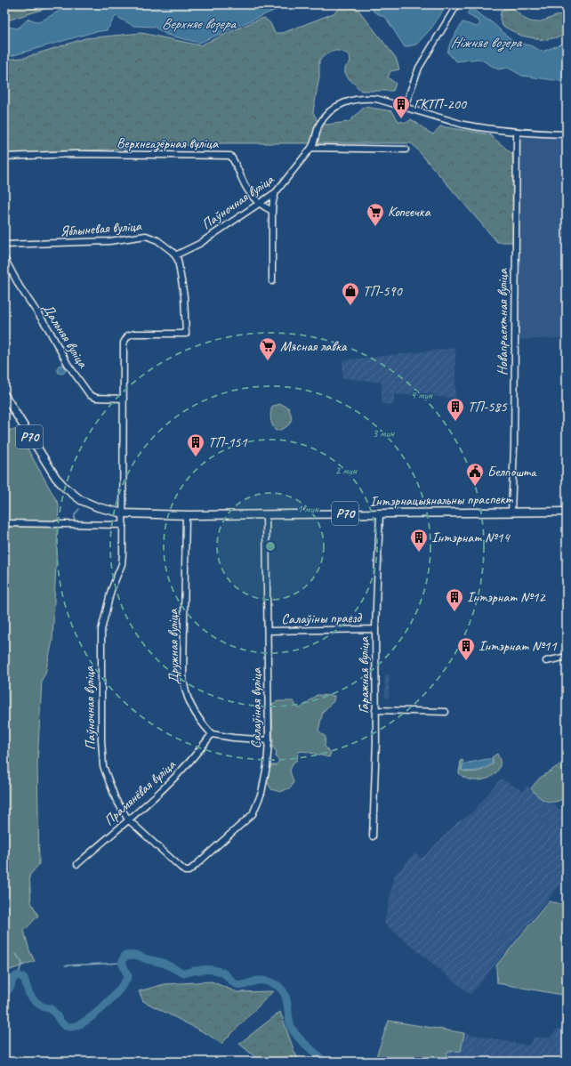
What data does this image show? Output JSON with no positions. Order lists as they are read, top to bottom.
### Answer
{
  "streets": {
    "main road": ["Р70", "Інтэрнацыянальны праспект"],
    "street": [
      "Верхнеазёрная вуліца",
      "Паўночная вуліца",
      "Яблыневая вуліца",
      "Новапраектная вуліца",
      "Дальняя вуліца",
      "Салаўіны праезд",
      "Дружная вуліца",
      "Гаражная вуліца",
      "Салаўіная вуліца",
      "Прамянёвая вуліца"
    ]
  },
  "crossings": [
    ["Верхнеазёрная вуліца", "Паўночная вуліца"],
    ["Паўночная вуліца", "Яблыневая вуліца"],
    ["Паўночная вуліца", "Новапраектная вуліца"],
    ["Паўночная вуліца", "Р70"],
    ["Паўночная вуліца", "Інтэрнацыянальны праспект"],
    ["Паўночная вуліца", "Салаўіная вуліца"],
    ["Паўночная вуліца", "Прамянёвая вуліца"],
    ["Новапраектная вуліца", "Інтэрнацыянальны праспект"],
    ["Р70", "Інтэрнацыянальны праспект"],
    ["Інтэрнацыянальны праспект", "Дружная вуліца"],
    ["Інтэрнацыянальны праспект", "Гаражная вуліца"],
    ["Інтэрнацыянальны праспект", "Салаўіная вуліца"],
    ["Салаўіны праезд", "Гаражная вуліца"],
    ["Салаўіны праезд", "Салаўіная вуліца"],
    ["Дружная вуліца", "Прамянёвая вуліца"]
  ],
  "water": ["Верхняе возера", "Ніжняе возера"],
  "places": {
    "building": [
      "ГКТП-200",
      "ТП-585",
      "ТП-151",
      "Інтэрнат №14",
      "Інтэрнат №12",
      "Інтэрнат №11"
    ],
    "supermarket": ["Копеечка", "Мясная лавка"],
    "shop": ["ТП-590"],
    "public building": ["Белпошта"]
  },
  "rings": [
    "4 мин",
    "3 мин",
    "2 мин",
    "1 мин"
  ]
}
